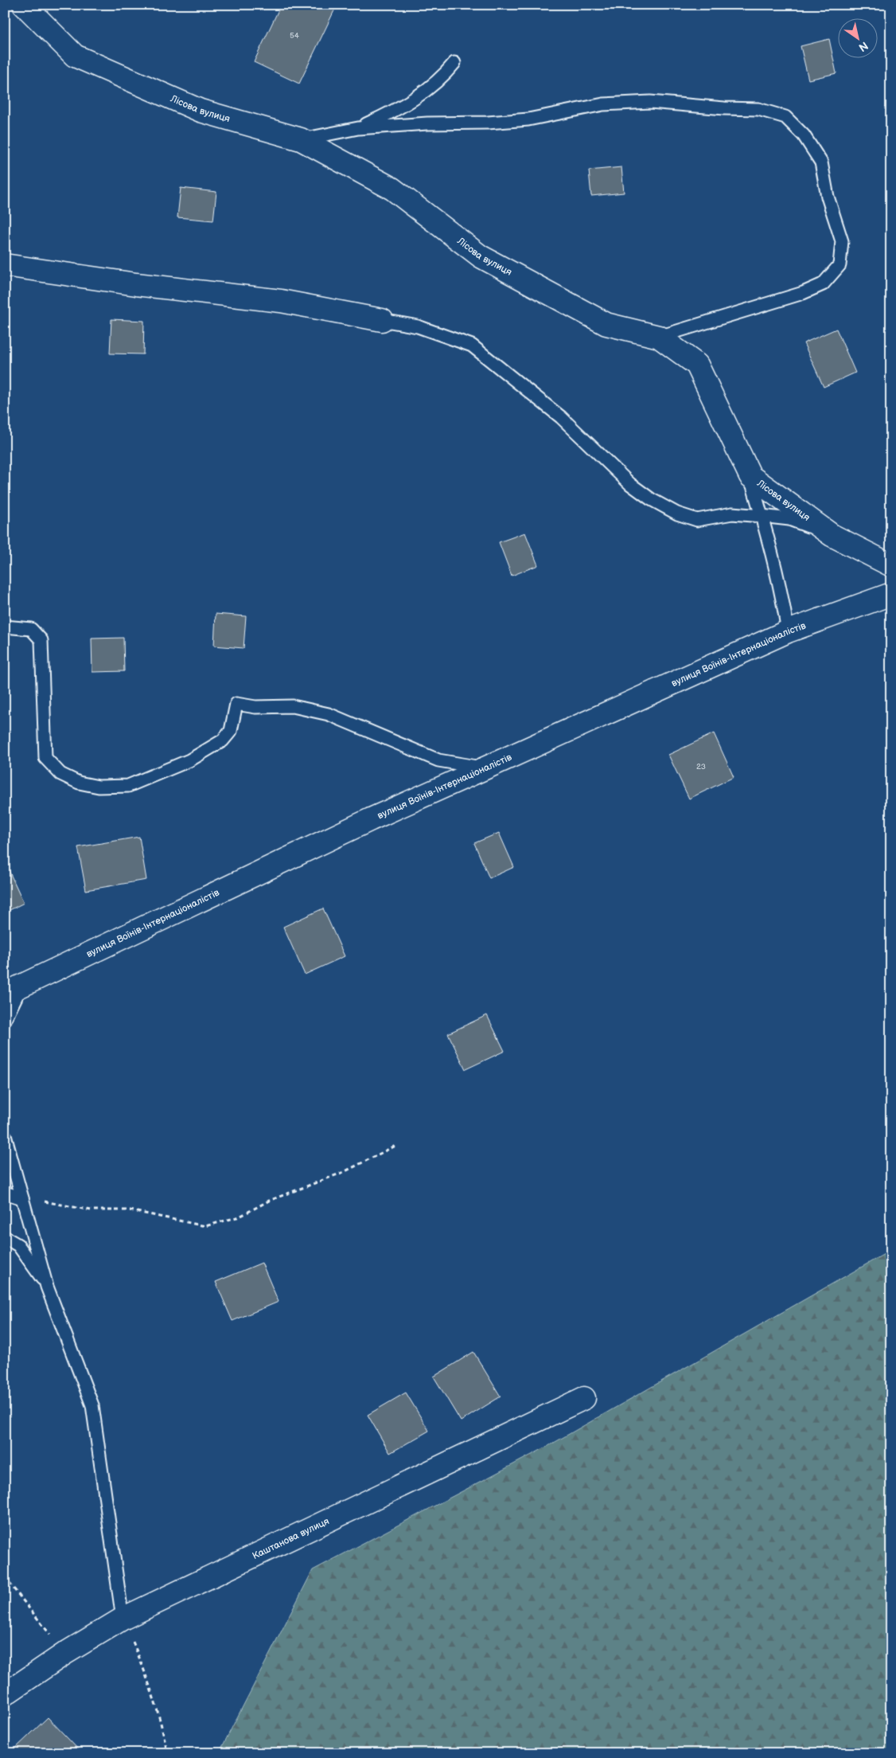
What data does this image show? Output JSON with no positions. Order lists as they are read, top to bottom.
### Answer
{
  "streets": {
    "street": ["Лісова вулиця", "вулиця Воїнів-Інтернаціоналістів", "Каштанова вулиця"]
  },
  "house_numbers": ["54", "23"],
  "north": "bottom right"
}
